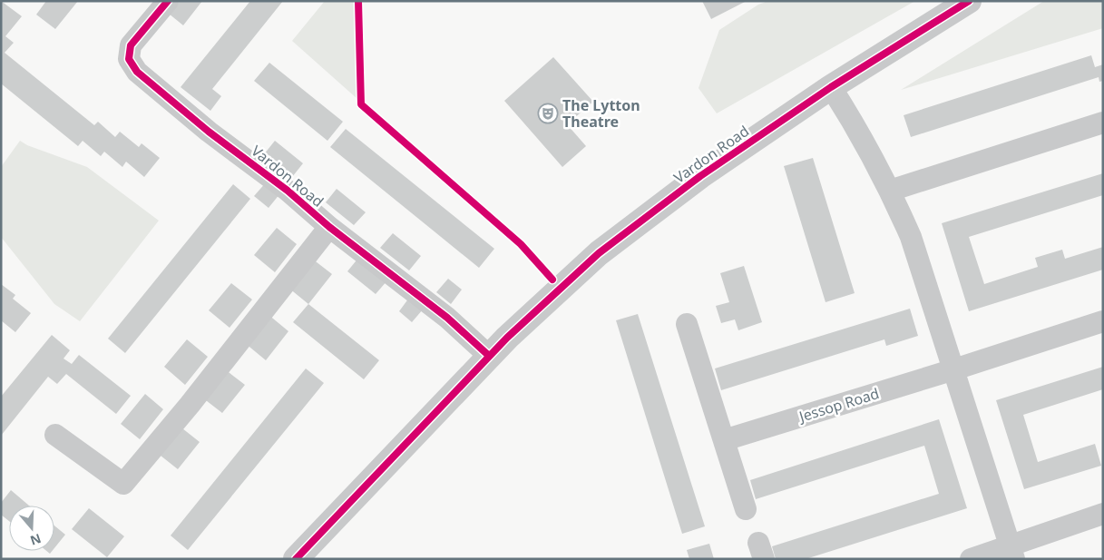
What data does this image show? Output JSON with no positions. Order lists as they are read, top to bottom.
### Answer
{
  "streets": {
    "street": ["Vardon Road", "Jessop Road"]
  },
  "places": {
    "theatre": ["The Lytton Theatre"]
  },
  "north": "bottom"
}
